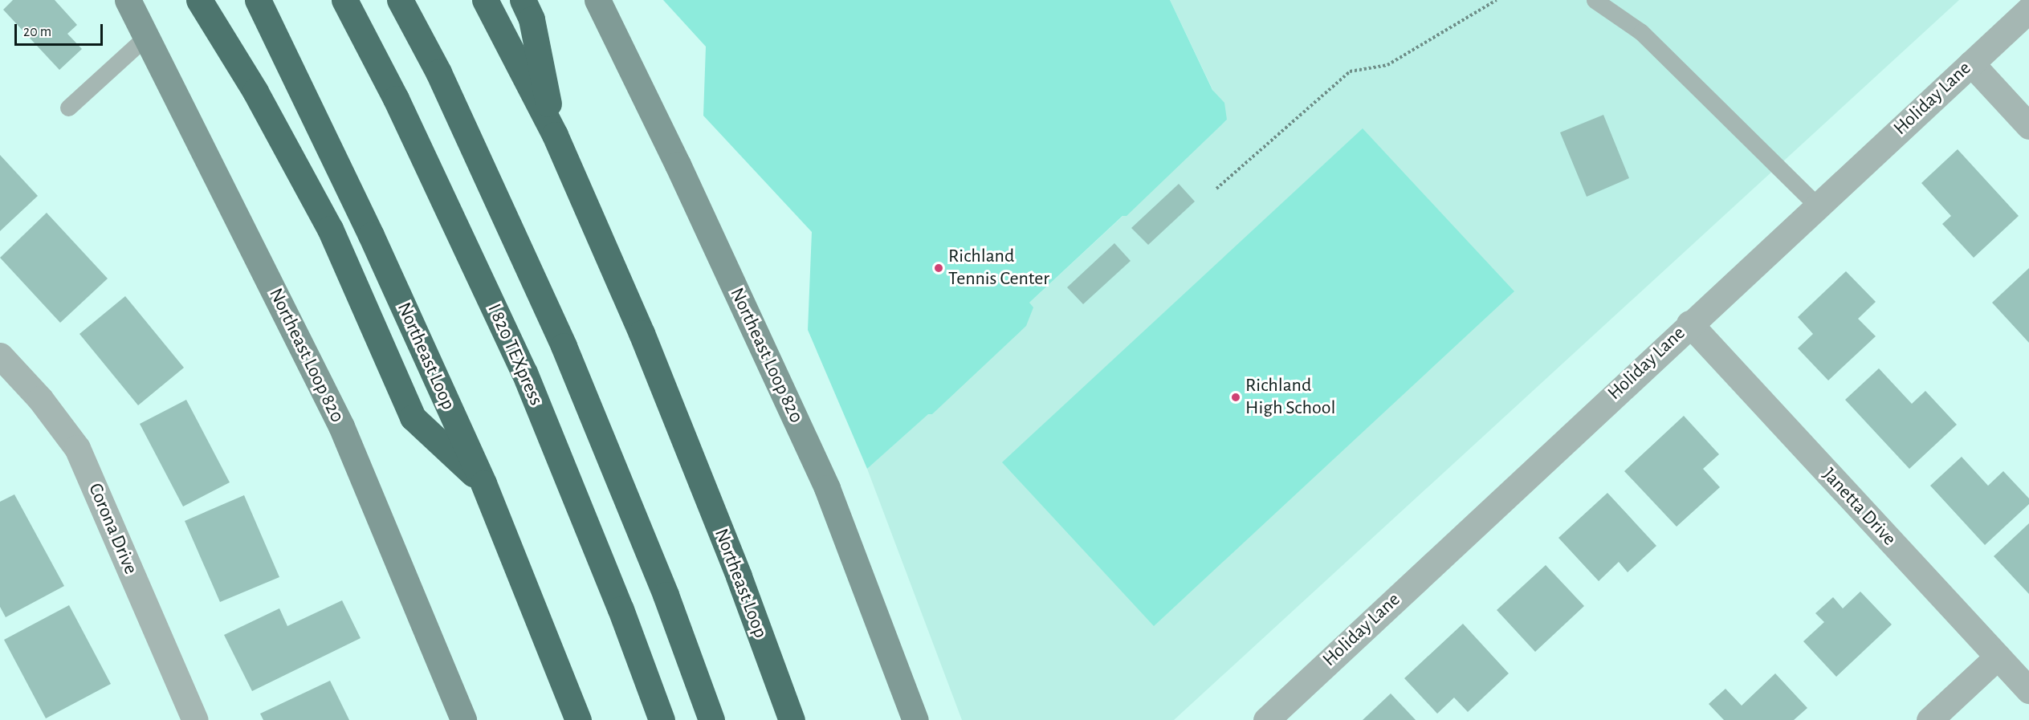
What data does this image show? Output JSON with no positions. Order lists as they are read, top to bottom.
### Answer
{
  "streets": {
    "highway": ["I 820 TEXpress", "Northeast Loop"],
    "main road": ["Northeast Loop 820"],
    "street": ["Holiday Lane", "Janetta Drive", "Corona Drive"]
  },
  "crossings": [
    ["Holiday Lane", "Janetta Drive"]
  ],
  "places": ["Richland Tennis Center", "Richland High School"],
  "scale_bar": "20 m"
}
